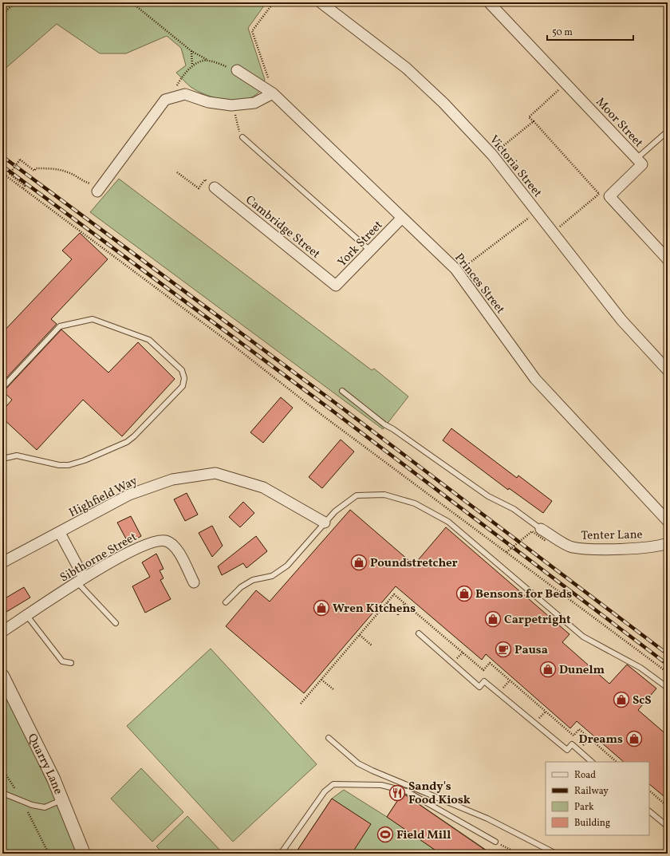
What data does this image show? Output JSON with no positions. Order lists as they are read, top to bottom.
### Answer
{
  "streets": {
    "street": [
      "Moor Street",
      "Victoria Street",
      "Cambridge Street",
      "York Street",
      "Princes Street",
      "Highfield Way",
      "Tenter Lane",
      "Sibthorne Street",
      "Quarry Lane"
    ]
  },
  "crossings": [
    ["Cambridge Street", "York Street"],
    ["York Street", "Princes Street"]
  ],
  "places": {
    "shop": [
      "Poundstretcher",
      "Bensons for Beds",
      "Wren Kitchens",
      "Carpetright",
      "Dunelm",
      "ScS",
      "Dreams"
    ],
    "cafe": ["Pausa"],
    "restaurant": ["Sandy's Food Kiosk"],
    "sports": ["Field Mill"]
  },
  "legend": [
    "Road",
    "Railway",
    "Park",
    "Building"
  ],
  "scale_bar": "50 m"
}
